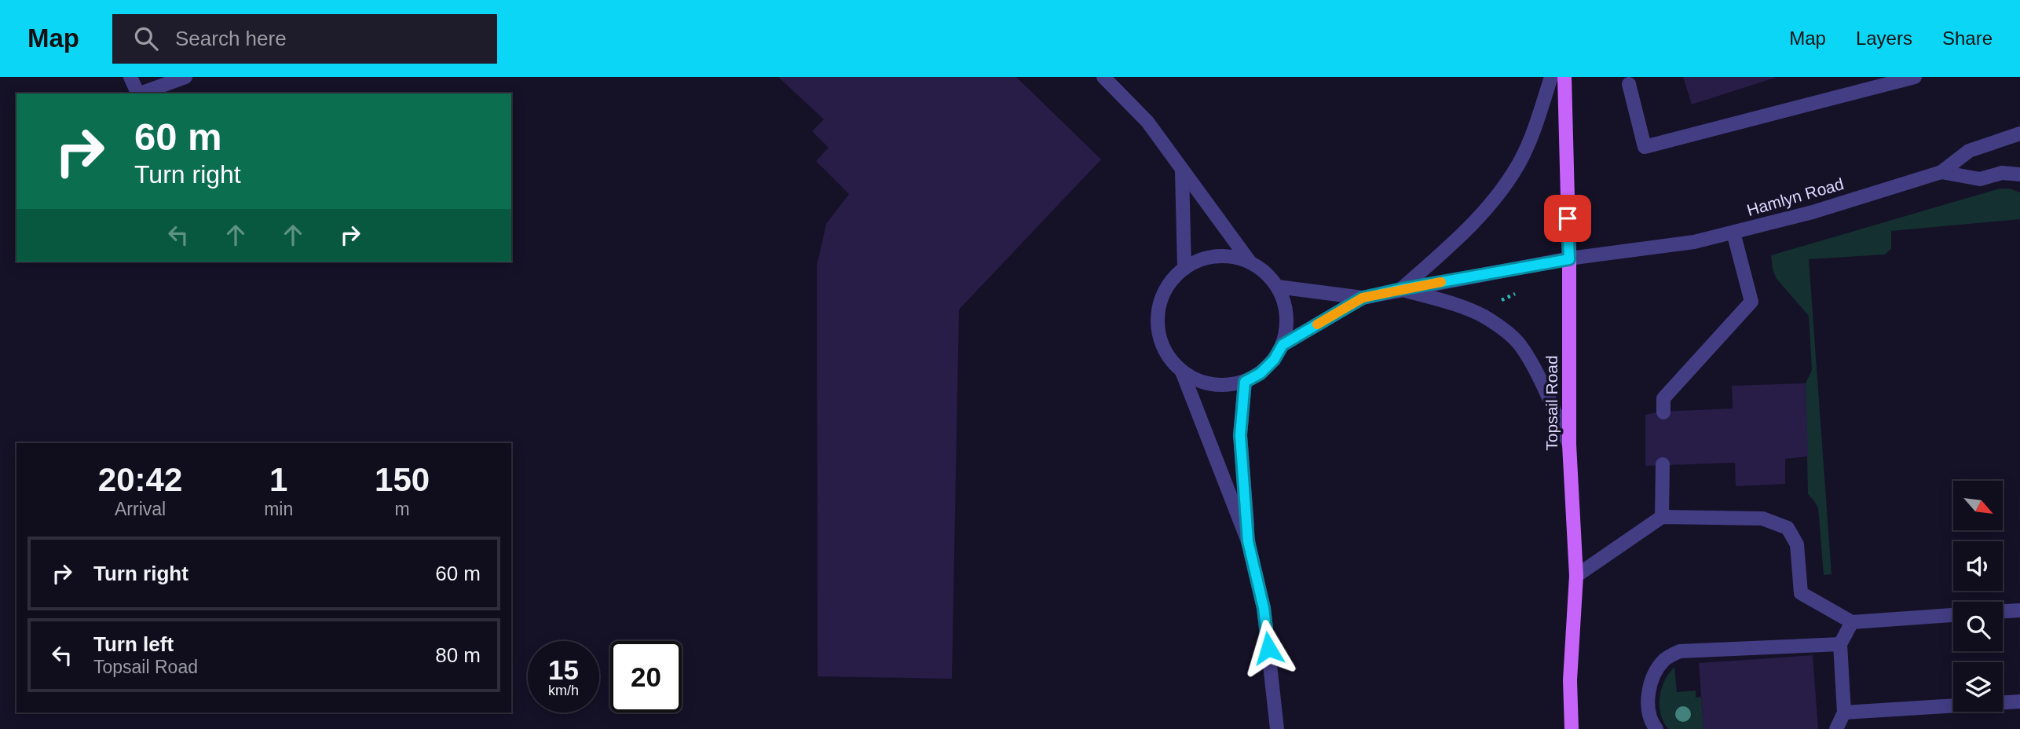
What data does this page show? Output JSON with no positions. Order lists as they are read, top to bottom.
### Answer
{
  "streets": {
    "main road": ["Topsail Road"],
    "street": ["Hamlyn Road"]
  },
  "crossings": [
    ["Hamlyn Road", "Topsail Road"]
  ],
  "north": "bottom right",
  "page": {
    "header": "Map",
    "search": "Search here",
    "nav": ["Map", "Layers", "Share"],
    "turn": ["60 m", "Turn right"],
    "eta": [
      "20:42",
      "Arrival",
      "1",
      "min",
      "150",
      "m"
    ],
    "list": [
      {
        "name": "Turn right",
        "value": "60 m"
      },
      {
        "name": "Turn left",
        "note": "Topsail Road",
        "value": "80 m"
      }
    ],
    "speed": "15 km/h",
    "limit": "20"
  }
}
